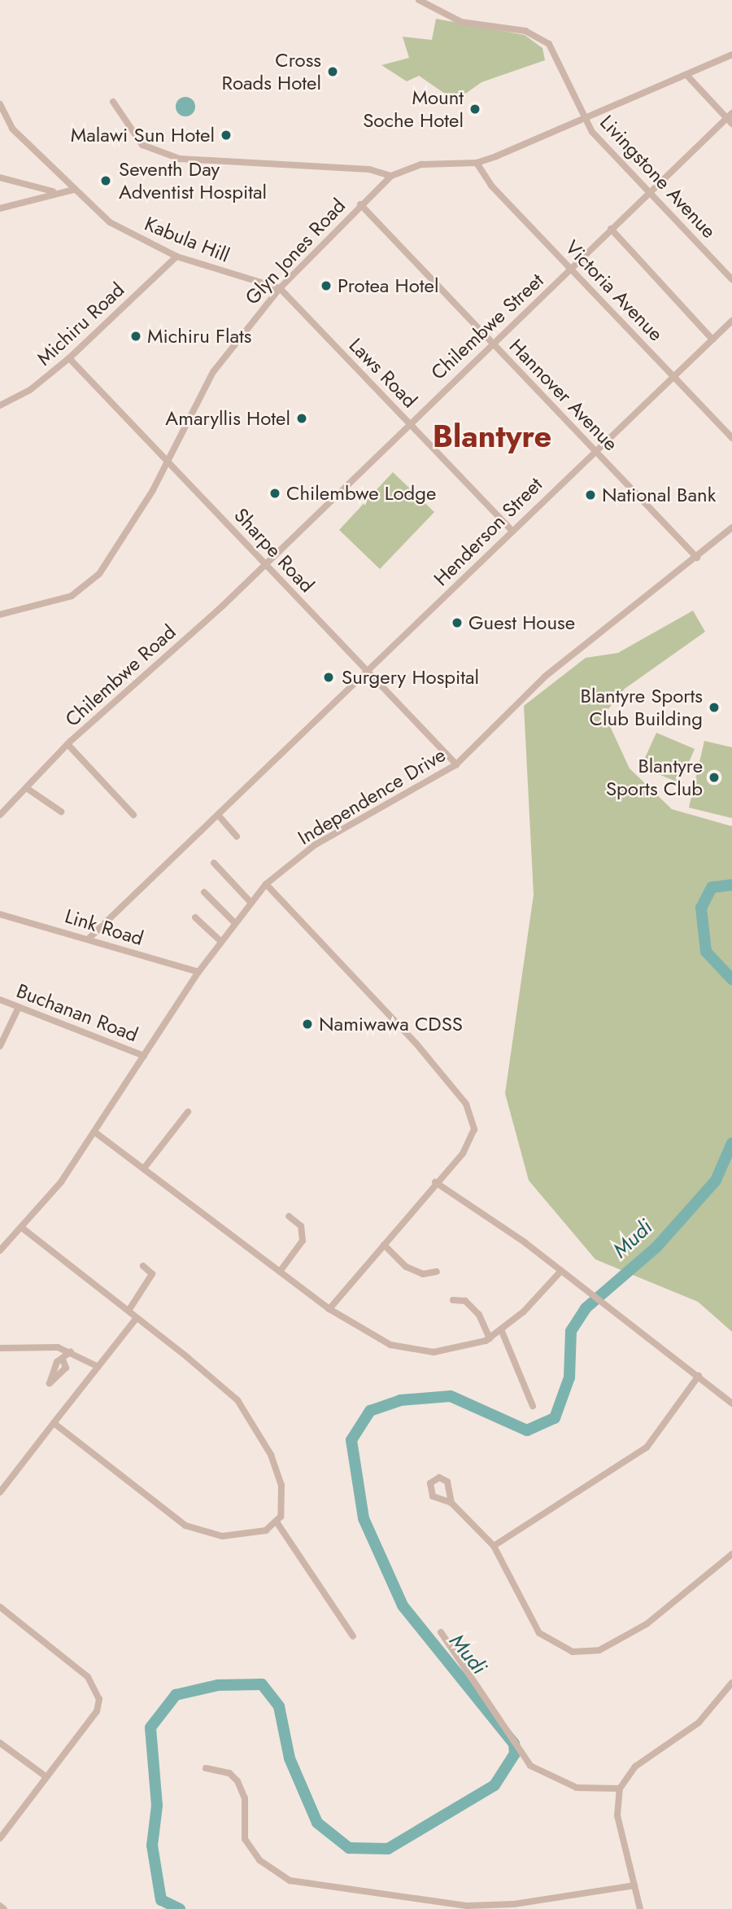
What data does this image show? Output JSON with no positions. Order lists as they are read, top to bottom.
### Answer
{
  "streets": {
    "street": [
      "Livingstone Avenue",
      "Kabula Hill",
      "Glyn Jones Road",
      "Victoria Avenue",
      "Michiru Road",
      "Chilembwe Street",
      "Laws Road",
      "Hannover Avenue",
      "Henderson Street",
      "Sharpe Road",
      "Chilembwe Road",
      "Independence Drive",
      "Link Road",
      "Buchanan Road"
    ]
  },
  "crossings": [
    ["Livingstone Avenue", "Glyn Jones Road"],
    ["Livingstone Avenue", "Chilembwe Street"],
    ["Kabula Hill", "Glyn Jones Road"],
    ["Kabula Hill", "Michiru Road"],
    ["Kabula Hill", "Laws Road"],
    ["Glyn Jones Road", "Victoria Avenue"],
    ["Glyn Jones Road", "Laws Road"],
    ["Glyn Jones Road", "Hannover Avenue"],
    ["Glyn Jones Road", "Sharpe Road"],
    ["Victoria Avenue", "Chilembwe Street"],
    ["Victoria Avenue", "Henderson Street"],
    ["Michiru Road", "Sharpe Road"],
    ["Chilembwe Street", "Laws Road"],
    ["Chilembwe Street", "Hannover Avenue"],
    ["Chilembwe Street", "Sharpe Road"],
    ["Chilembwe Street", "Chilembwe Road"],
    ["Laws Road", "Henderson Street"],
    ["Hannover Avenue", "Henderson Street"],
    ["Hannover Avenue", "Independence Drive"],
    ["Henderson Street", "Sharpe Road"],
    ["Henderson Street", "Link Road"],
    ["Sharpe Road", "Chilembwe Road"],
    ["Sharpe Road", "Independence Drive"],
    ["Independence Drive", "Link Road"],
    ["Independence Drive", "Buchanan Road"]
  ],
  "districts": ["Blantyre"],
  "water": ["Mudi"],
  "places": [
    "Cross Roads Hotel",
    "Mount Soche Hotel",
    "Malawi Sun Hotel",
    "Seventh Day Adventist Hospital",
    "Protea Hotel",
    "Michiru Flats",
    "Amaryllis Hotel",
    "Chilembwe Lodge",
    "National Bank",
    "Guest House",
    "Surgery Hospital",
    "Blantyre Sports Club Building",
    "Blantyre Sports Club",
    "Namiwawa CDSS"
  ]
}
